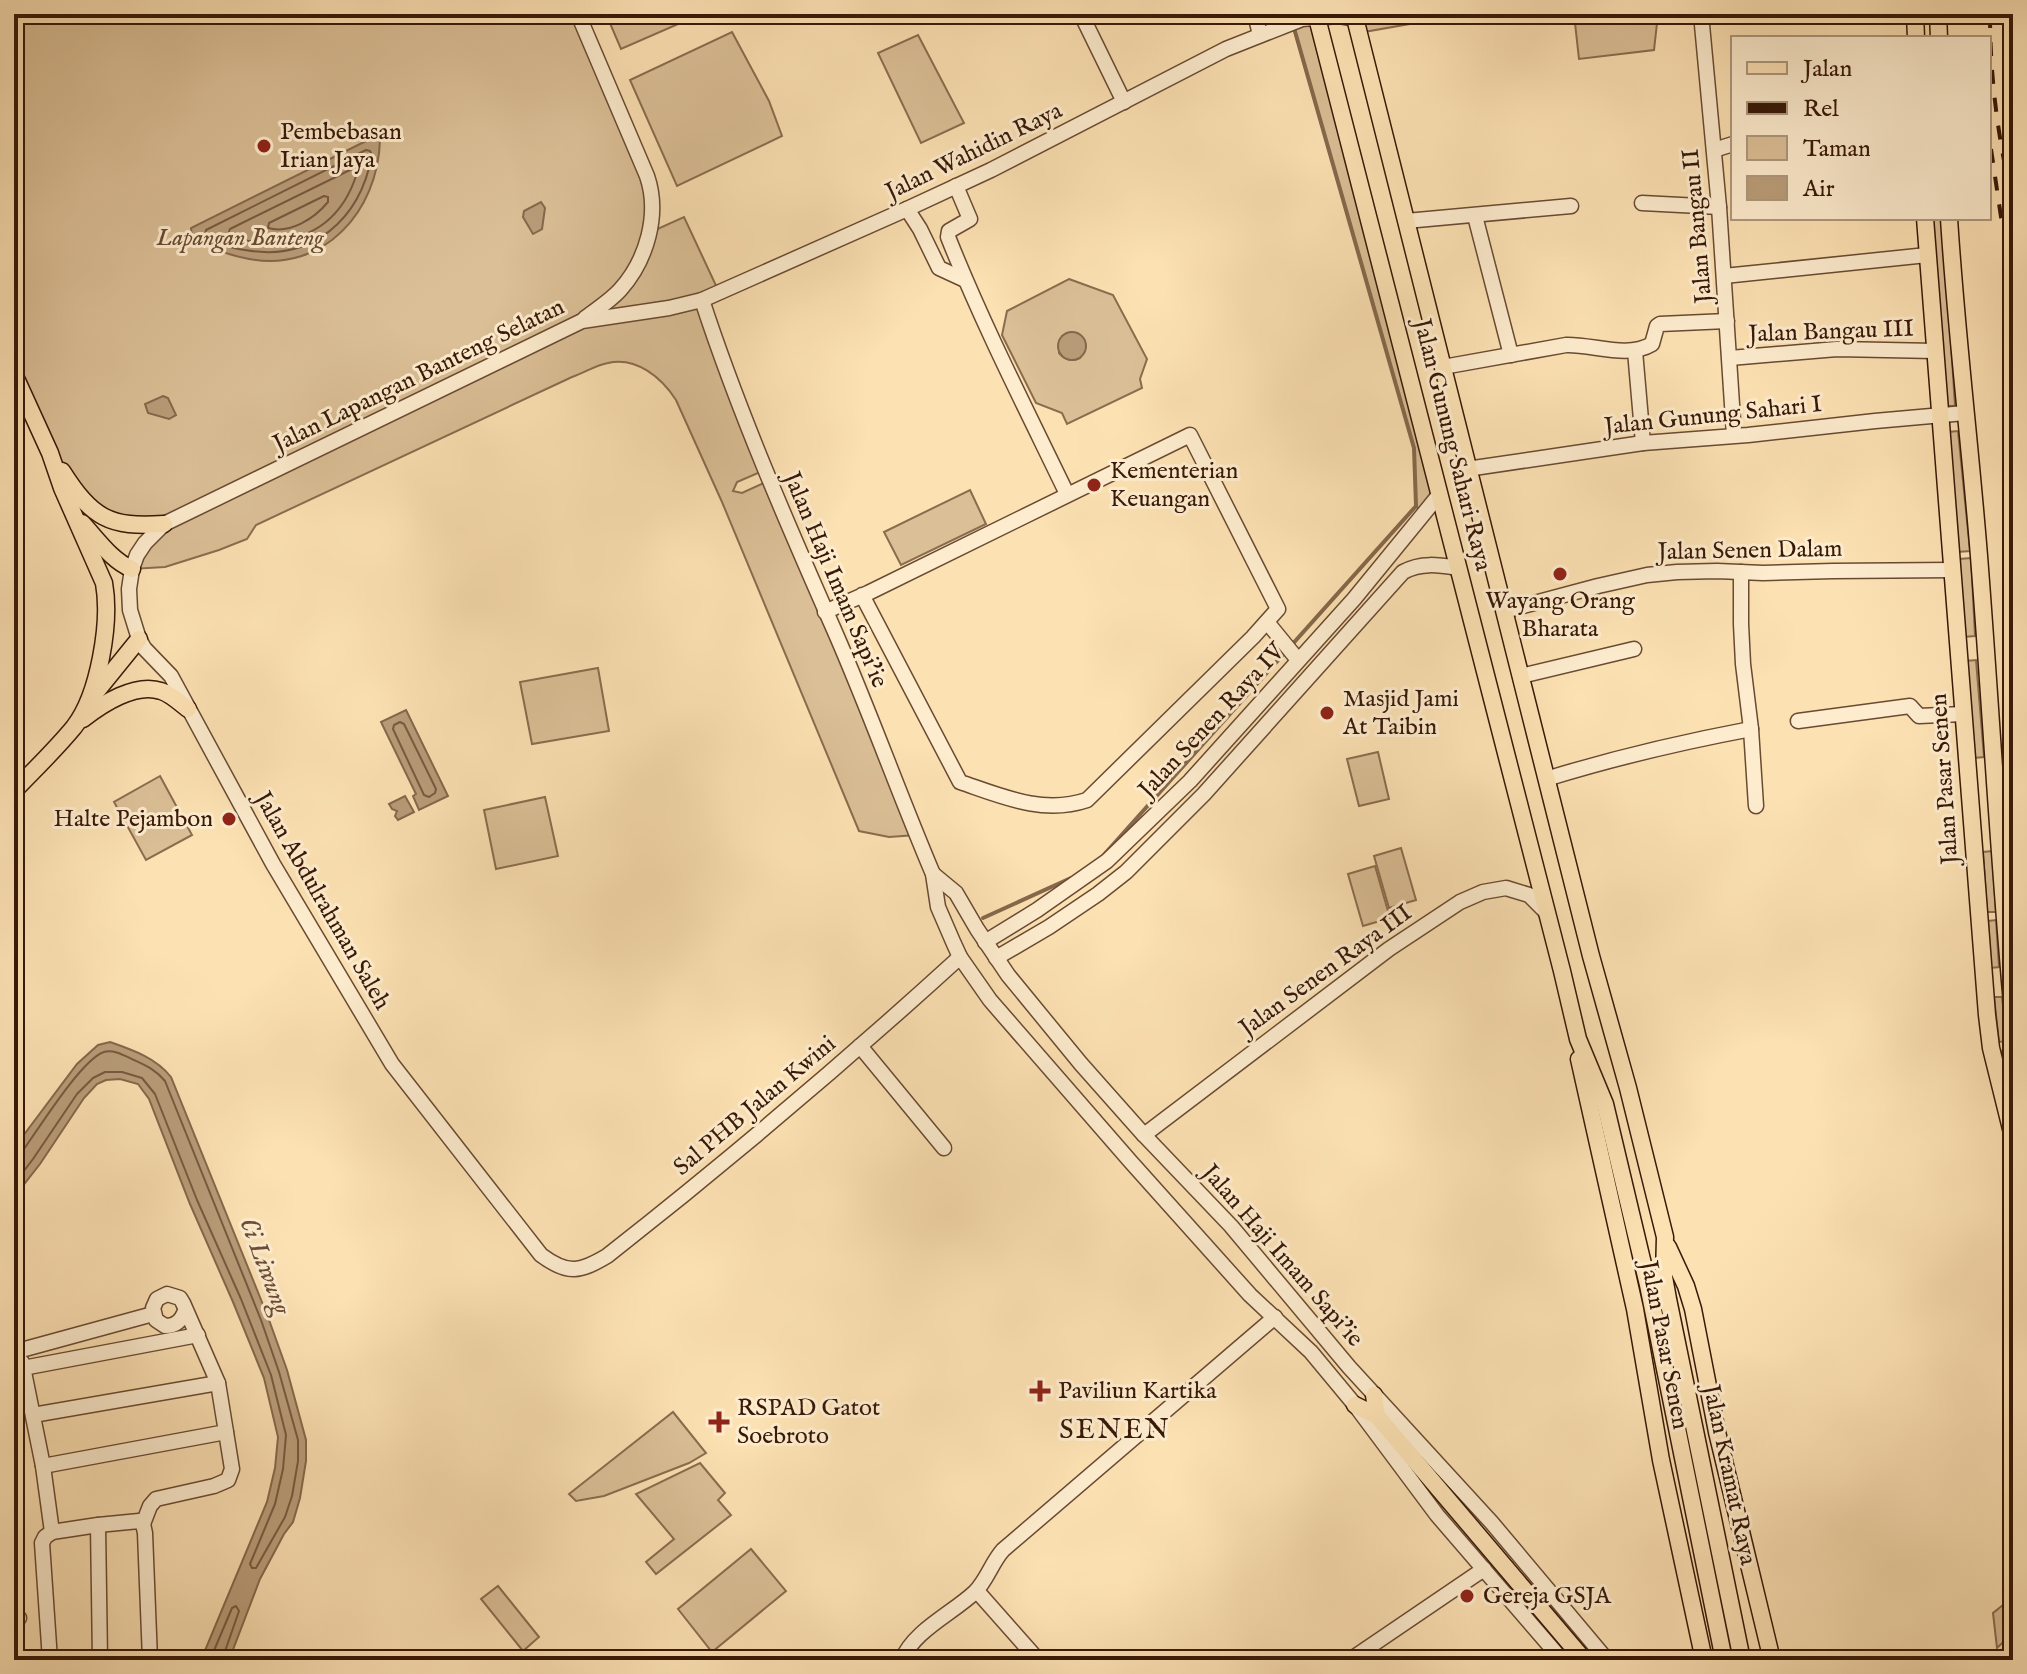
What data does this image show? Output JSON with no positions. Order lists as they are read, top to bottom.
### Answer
{
  "streets": {
    "main road": ["Jalan Gunung Sahari Raya", "Jalan Pasar Senen", "Jalan Kramat Raya"],
    "street": [
      "Jalan Wahidin Raya",
      "Jalan Bangau II",
      "Jalan Bangau III",
      "Jalan Lapangan Banteng Selatan",
      "Jalan Gunung Sahari I",
      "Jalan Senen Dalam",
      "Jalan Haji Imam Sapi'ie",
      "Jalan Senen Raya IV",
      "Jalan Abdulrahman Saleh",
      "Jalan Senen Raya III",
      "Sal PHB Jalan Kwini"
    ]
  },
  "crossings": [
    ["Jalan Wahidin Raya", "Jalan Lapangan Banteng Selatan"],
    ["Jalan Wahidin Raya", "Jalan Gunung Sahari Raya"],
    ["Jalan Wahidin Raya", "Jalan Haji Imam Sapi'ie"],
    ["Jalan Bangau II", "Jalan Bangau III"],
    ["Jalan Bangau II", "Jalan Gunung Sahari I"],
    ["Jalan Bangau III", "Jalan Pasar Senen"],
    ["Jalan Lapangan Banteng Selatan", "Jalan Haji Imam Sapi'ie"],
    ["Jalan Lapangan Banteng Selatan", "Jalan Abdulrahman Saleh"],
    ["Jalan Gunung Sahari I", "Jalan Gunung Sahari Raya"],
    ["Jalan Gunung Sahari I", "Jalan Pasar Senen"],
    ["Jalan Gunung Sahari Raya", "Jalan Senen Dalam"],
    ["Jalan Gunung Sahari Raya", "Jalan Senen Raya IV"],
    ["Jalan Gunung Sahari Raya", "Jalan Pasar Senen"],
    ["Jalan Senen Dalam", "Jalan Pasar Senen"],
    ["Jalan Haji Imam Sapi'ie", "Jalan Senen Raya IV"],
    ["Jalan Haji Imam Sapi'ie", "Jalan Senen Raya III"],
    ["Jalan Haji Imam Sapi'ie", "Sal PHB Jalan Kwini"],
    ["Jalan Pasar Senen", "Jalan Senen Raya III"],
    ["Jalan Pasar Senen", "Jalan Kramat Raya"],
    ["Jalan Abdulrahman Saleh", "Sal PHB Jalan Kwini"]
  ],
  "districts": ["SENEN"],
  "water": ["Ci Liwung"],
  "parks": ["Lapangan Banteng"],
  "places": {
    "other": [
      "Pembebasan Irian Jaya",
      "Kementerian Keuangan",
      "Wayang Orang Bharata",
      "Masjid Jami At Taibin",
      "Halte Pejambon",
      "Gereja GSJA"
    ],
    "health": ["Paviliun Kartika", "RSPAD Gatot Soebroto"]
  },
  "legend": [
    "Jalan",
    "Rel",
    "Taman",
    "Air"
  ]
}
